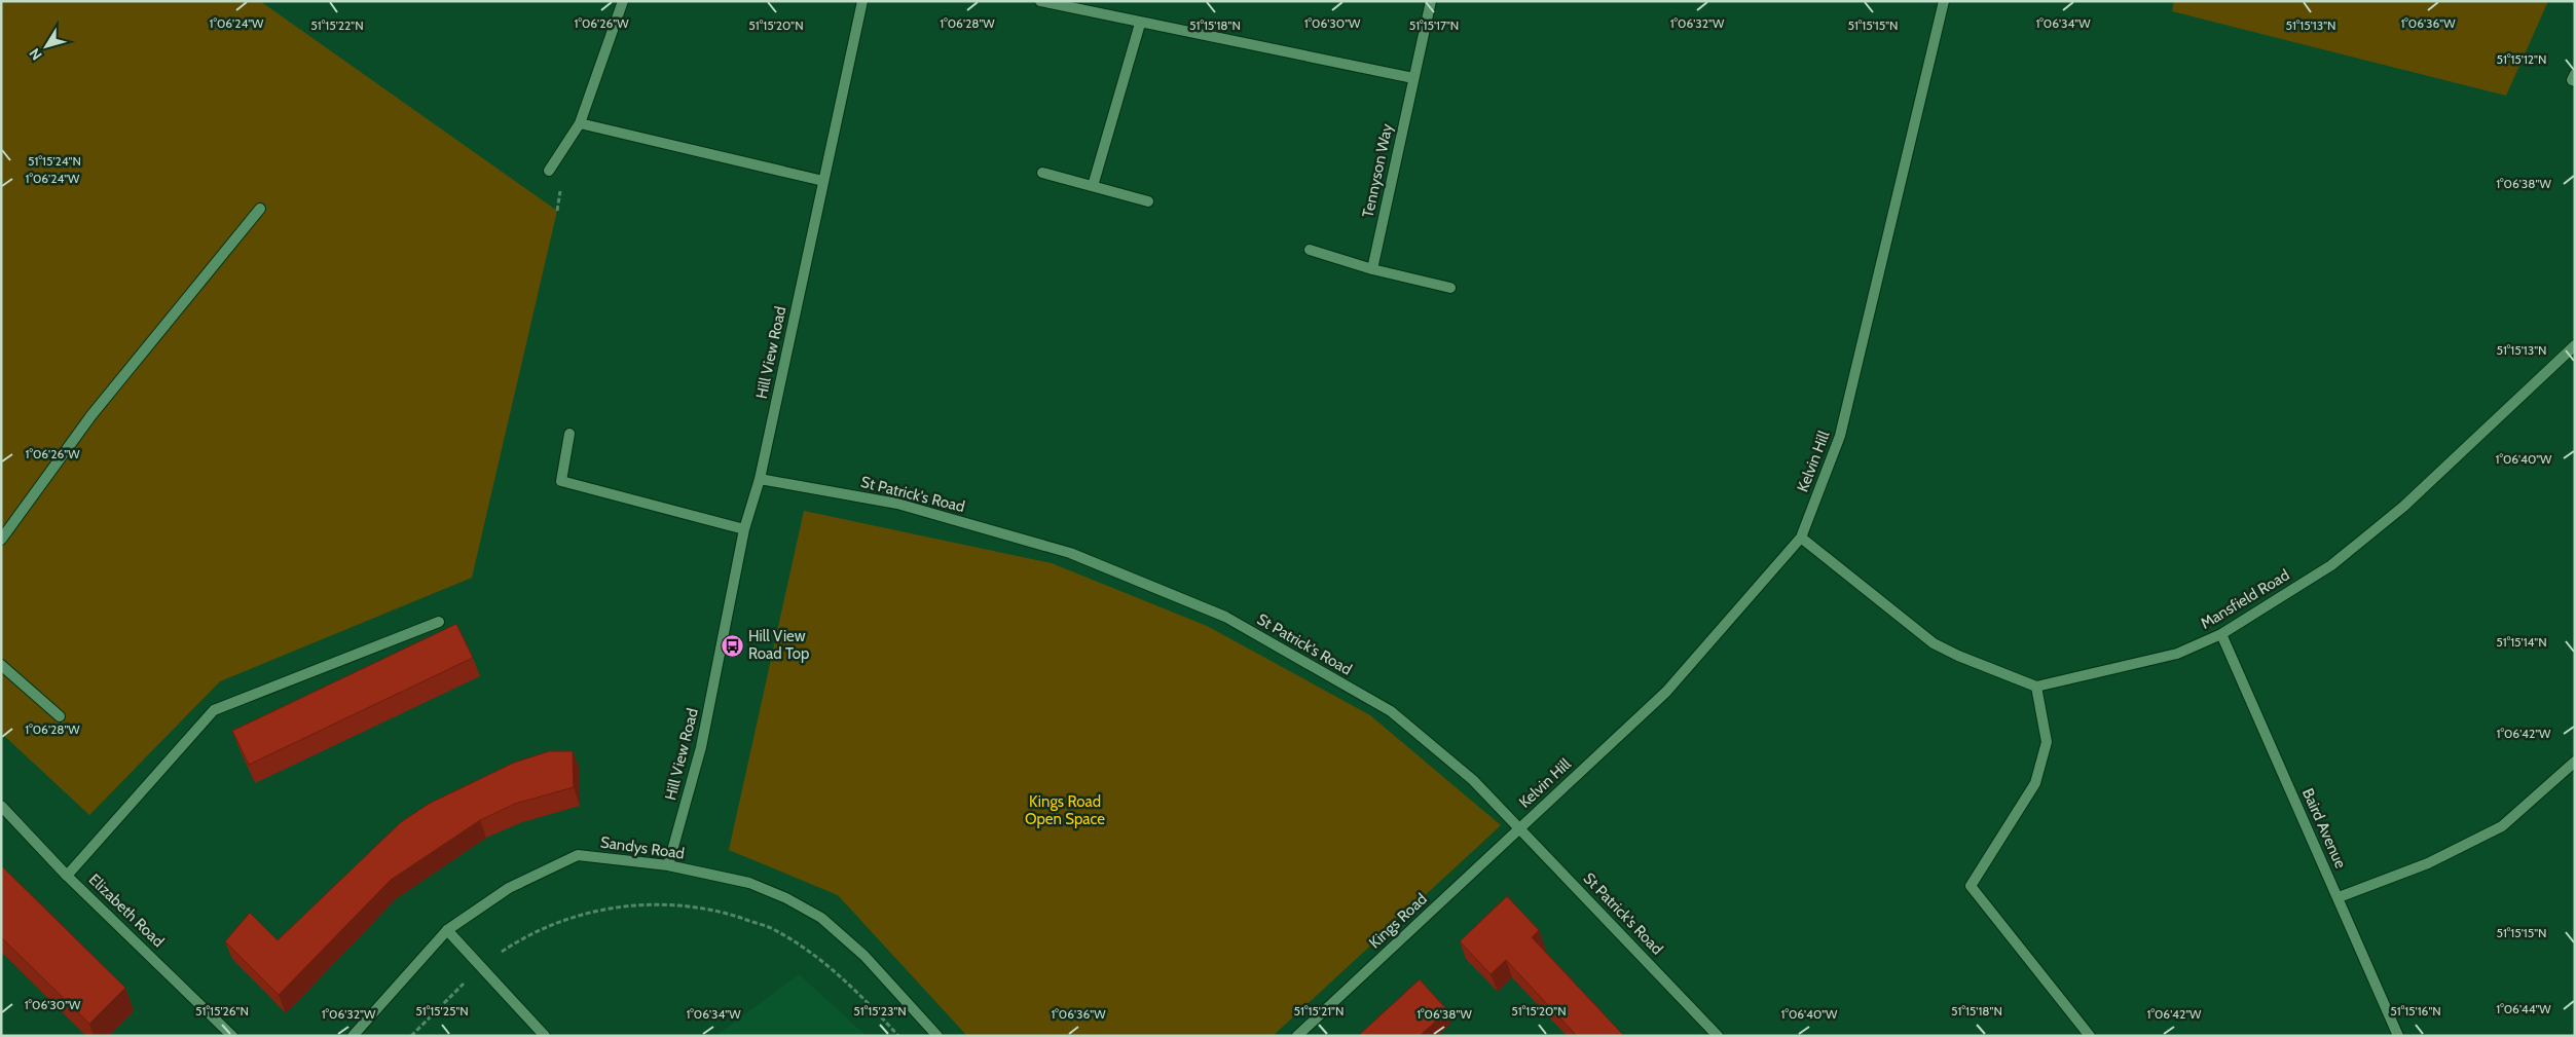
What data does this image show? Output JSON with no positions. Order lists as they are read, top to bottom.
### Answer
{
  "streets": {
    "street": [
      "Tennyson Way",
      "Hill View Road",
      "Kelvin Hill",
      "St Patrick's Road",
      "Mansfield Road",
      "Baird Avenue",
      "Sandys Road",
      "Elizabeth Road",
      "Kings Road"
    ]
  },
  "crossings": [
    ["Hill View Road", "St Patrick's Road"],
    ["Hill View Road", "Sandys Road"],
    ["Kelvin Hill", "St Patrick's Road"],
    ["Kelvin Hill", "Kings Road"],
    ["St Patrick's Road", "Kings Road"],
    ["Mansfield Road", "Baird Avenue"]
  ],
  "parks": ["Kings Road Open Space"],
  "places": {
    "bus stop": ["Hill View Road Top"]
  },
  "north": "bottom left",
  "coordinates": [
    "1°06'24\"W",
    "1°06'26\"W",
    "1°06'28\"W",
    "1°06'30\"W",
    "1°06'32\"W",
    "1°06'34\"W",
    "1°06'36\"W",
    "51°15'22\"N",
    "51°15'20\"N",
    "51°15'18\"N",
    "51°15'17\"N",
    "51°15'15\"N",
    "51°15'13\"N",
    "51°15'12\"N",
    "51°15'24\"N",
    "1°06'38\"W",
    "1°06'40\"W",
    "51°15'14\"N",
    "1°06'42\"W",
    "1°06'44\"W",
    "51°15'26\"N",
    "51°15'25\"N",
    "51°15'23\"N",
    "51°15'21\"N",
    "51°15'16\"N"
  ]
}
